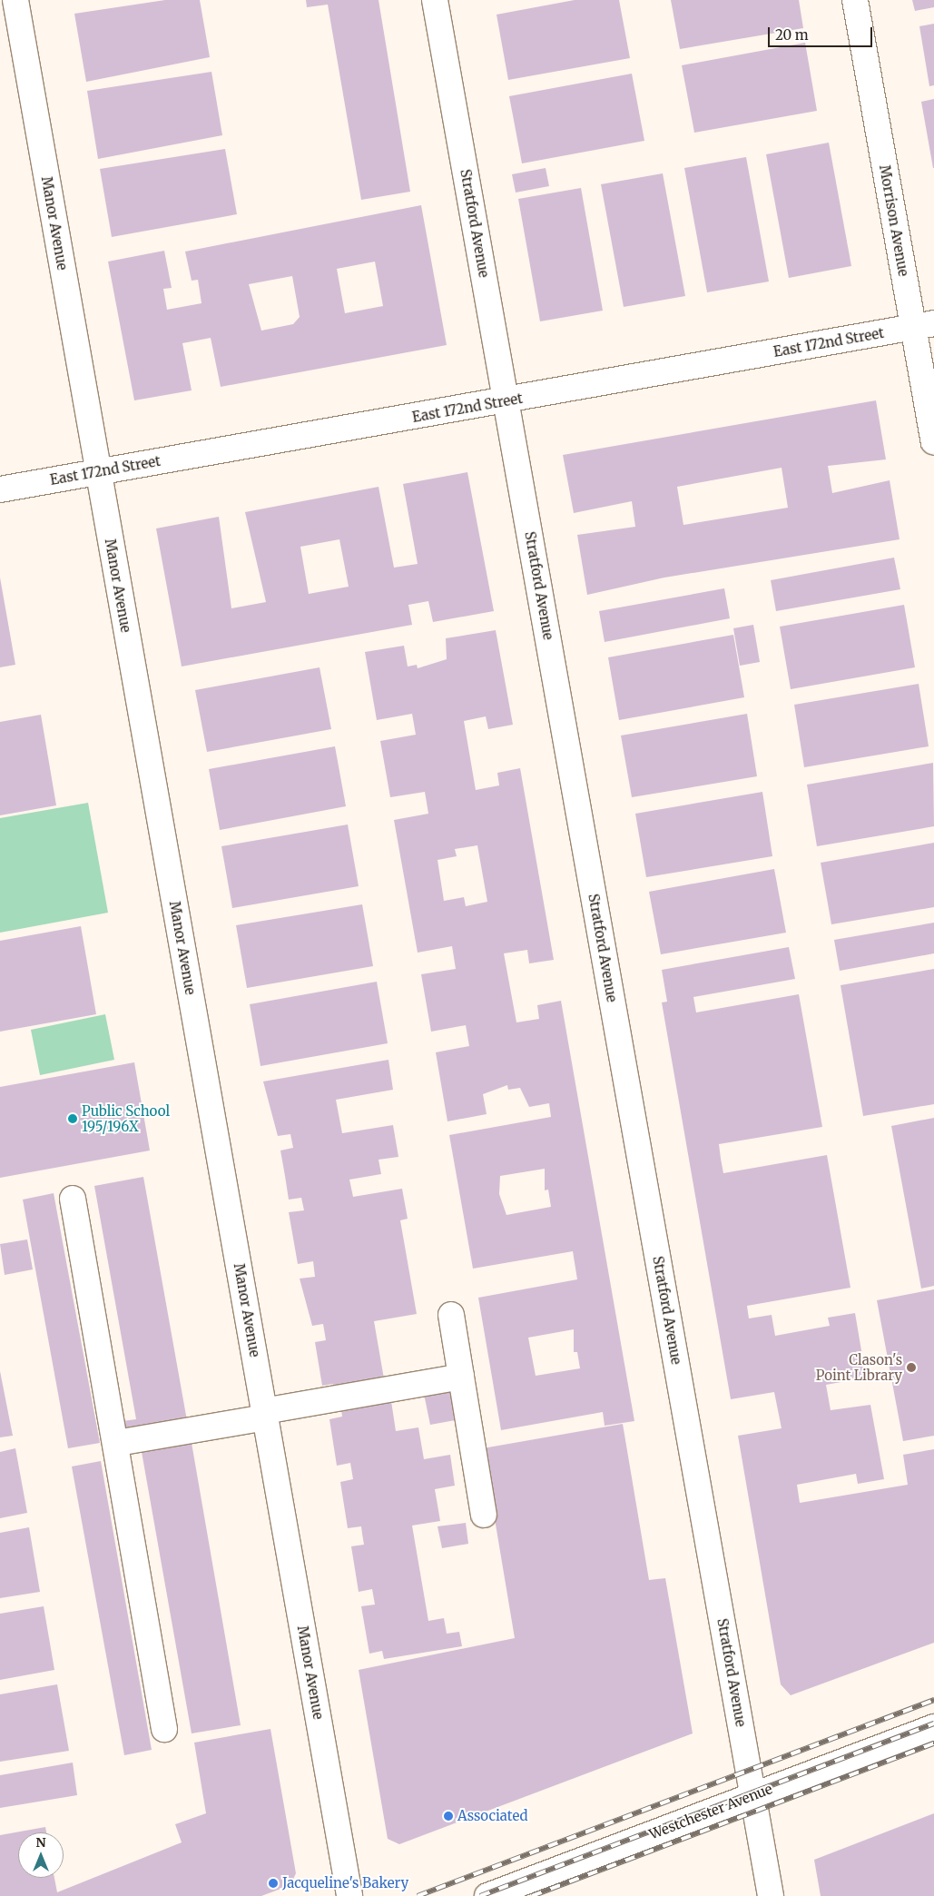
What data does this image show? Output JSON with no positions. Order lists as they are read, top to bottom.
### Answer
{
  "streets": {
    "street": [
      "Morrison Avenue",
      "Manor Avenue",
      "Stratford Avenue",
      "East 172nd Street",
      "Westchester Avenue"
    ]
  },
  "crossings": [
    ["Morrison Avenue", "East 172nd Street"],
    ["Manor Avenue", "East 172nd Street"],
    ["Stratford Avenue", "East 172nd Street"],
    ["Stratford Avenue", "Westchester Avenue"]
  ],
  "places": [
    "Public School 195/196X",
    "Clason's Point Library",
    "Associated",
    "Jacqueline's Bakery"
  ],
  "scale_bar": "20 m",
  "north": "top"
}
